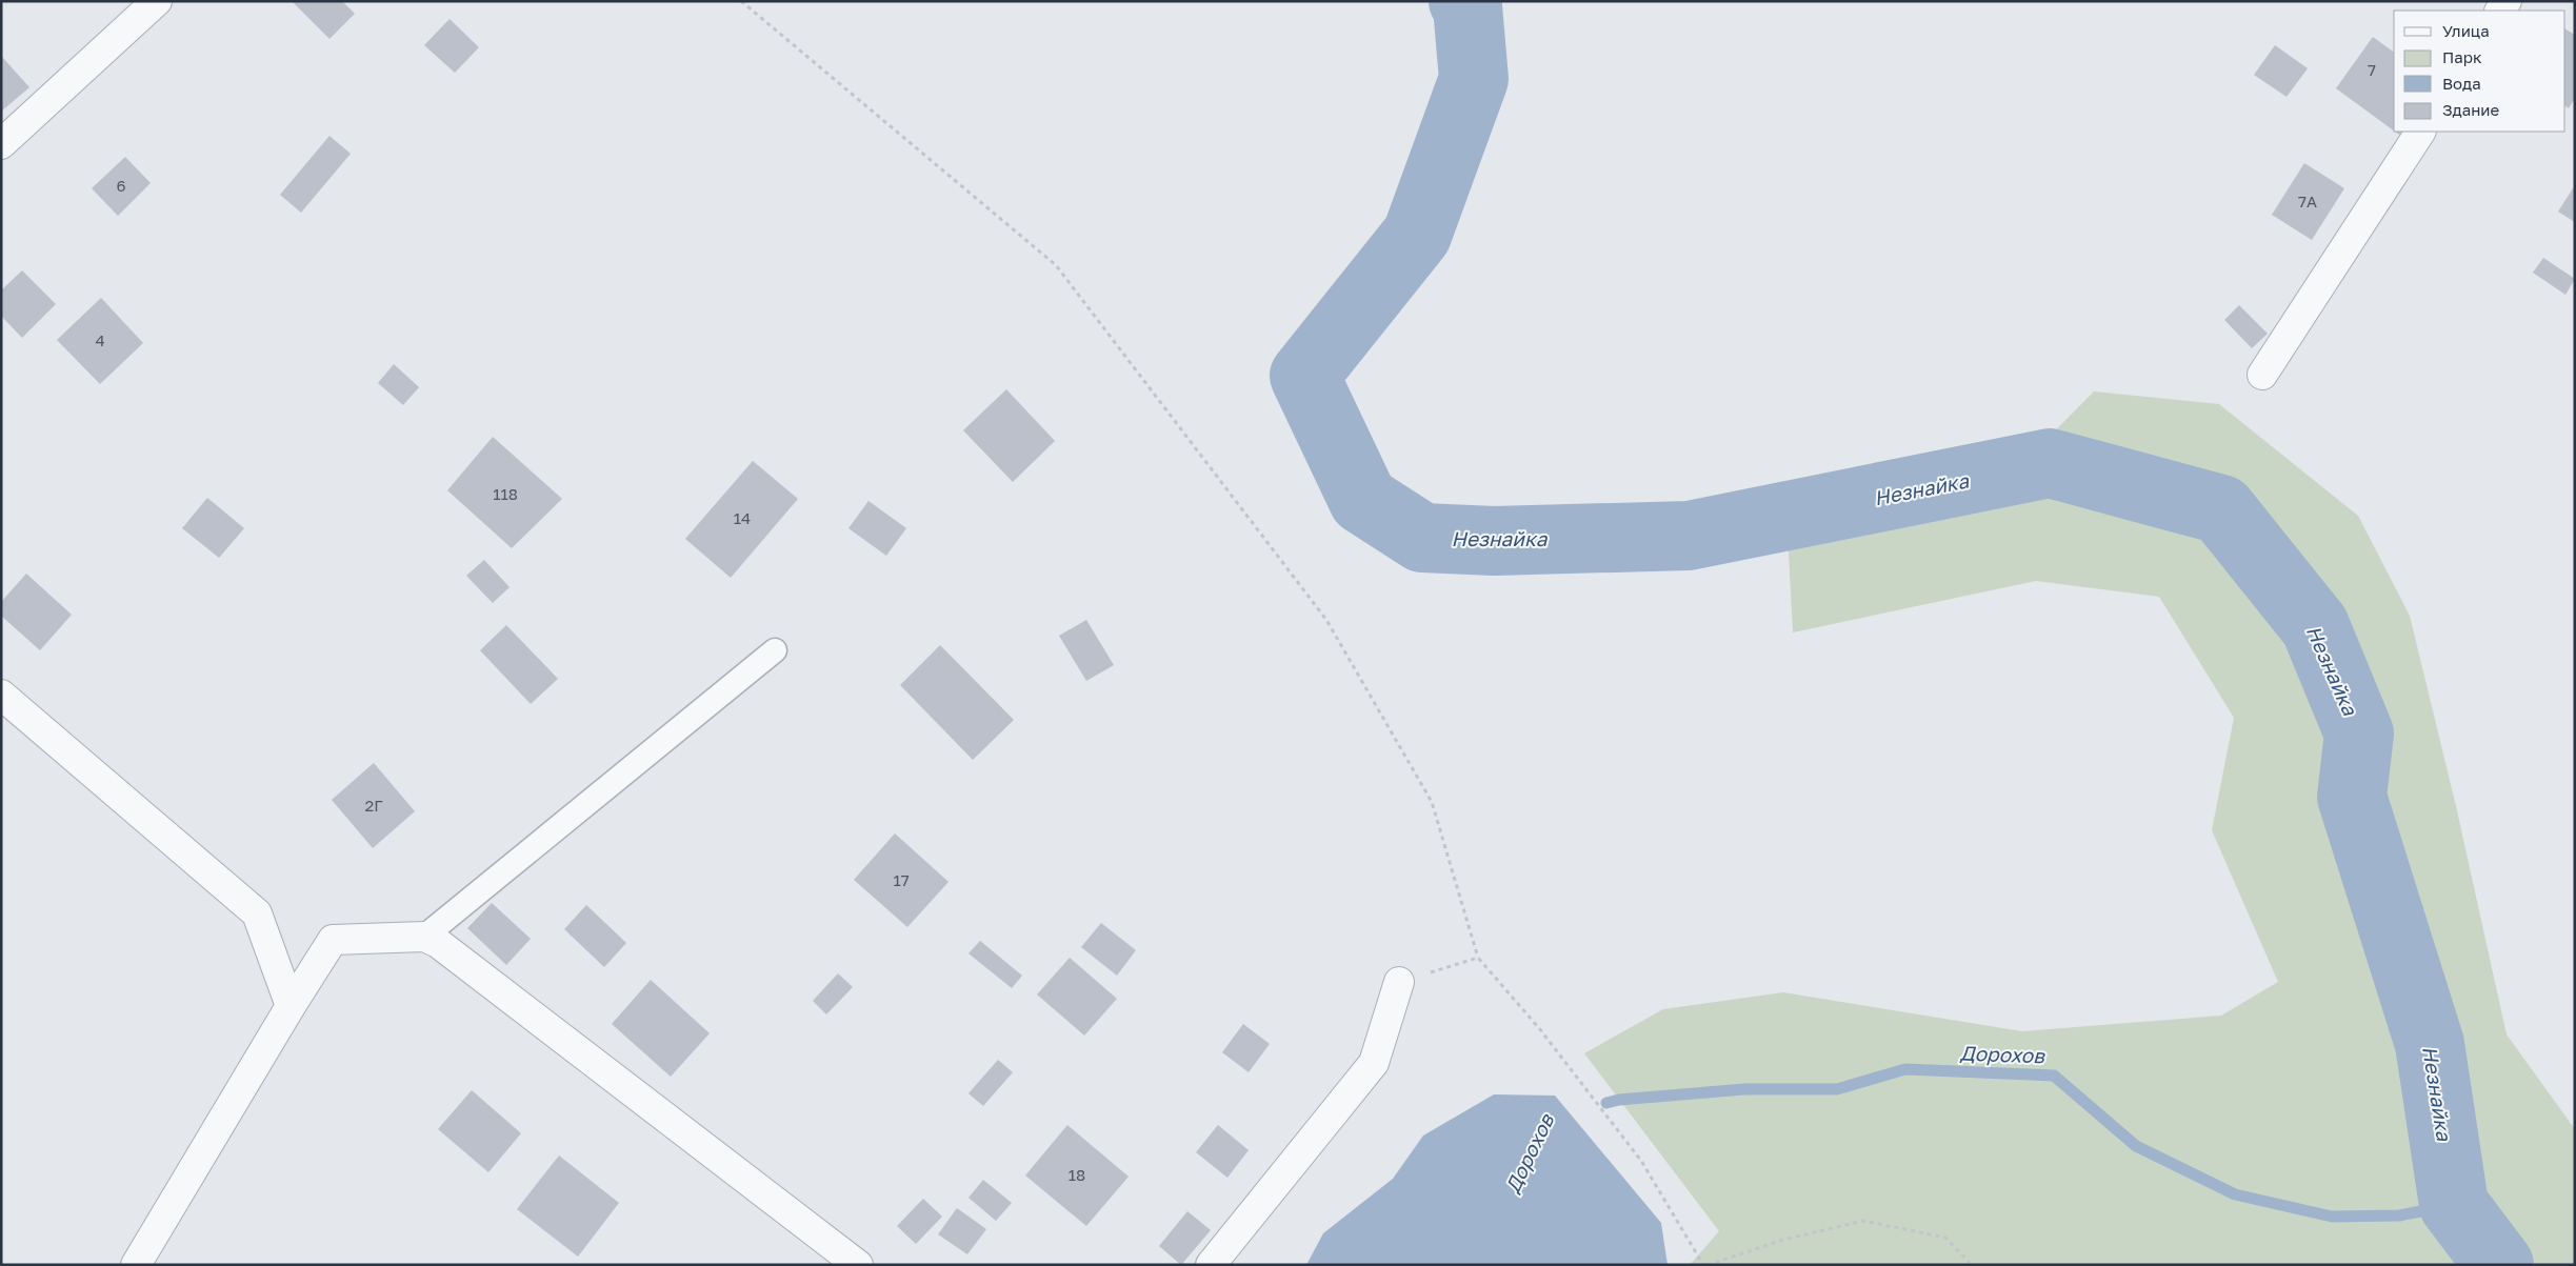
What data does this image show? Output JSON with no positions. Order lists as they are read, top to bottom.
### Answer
{
  "water": ["Незнайка", "Дорохов"],
  "house_numbers": [
    "7",
    "6",
    "7А",
    "4",
    "118",
    "14",
    "2Г",
    "17",
    "18"
  ],
  "legend": [
    "Улица",
    "Парк",
    "Вода",
    "Здание"
  ]
}
